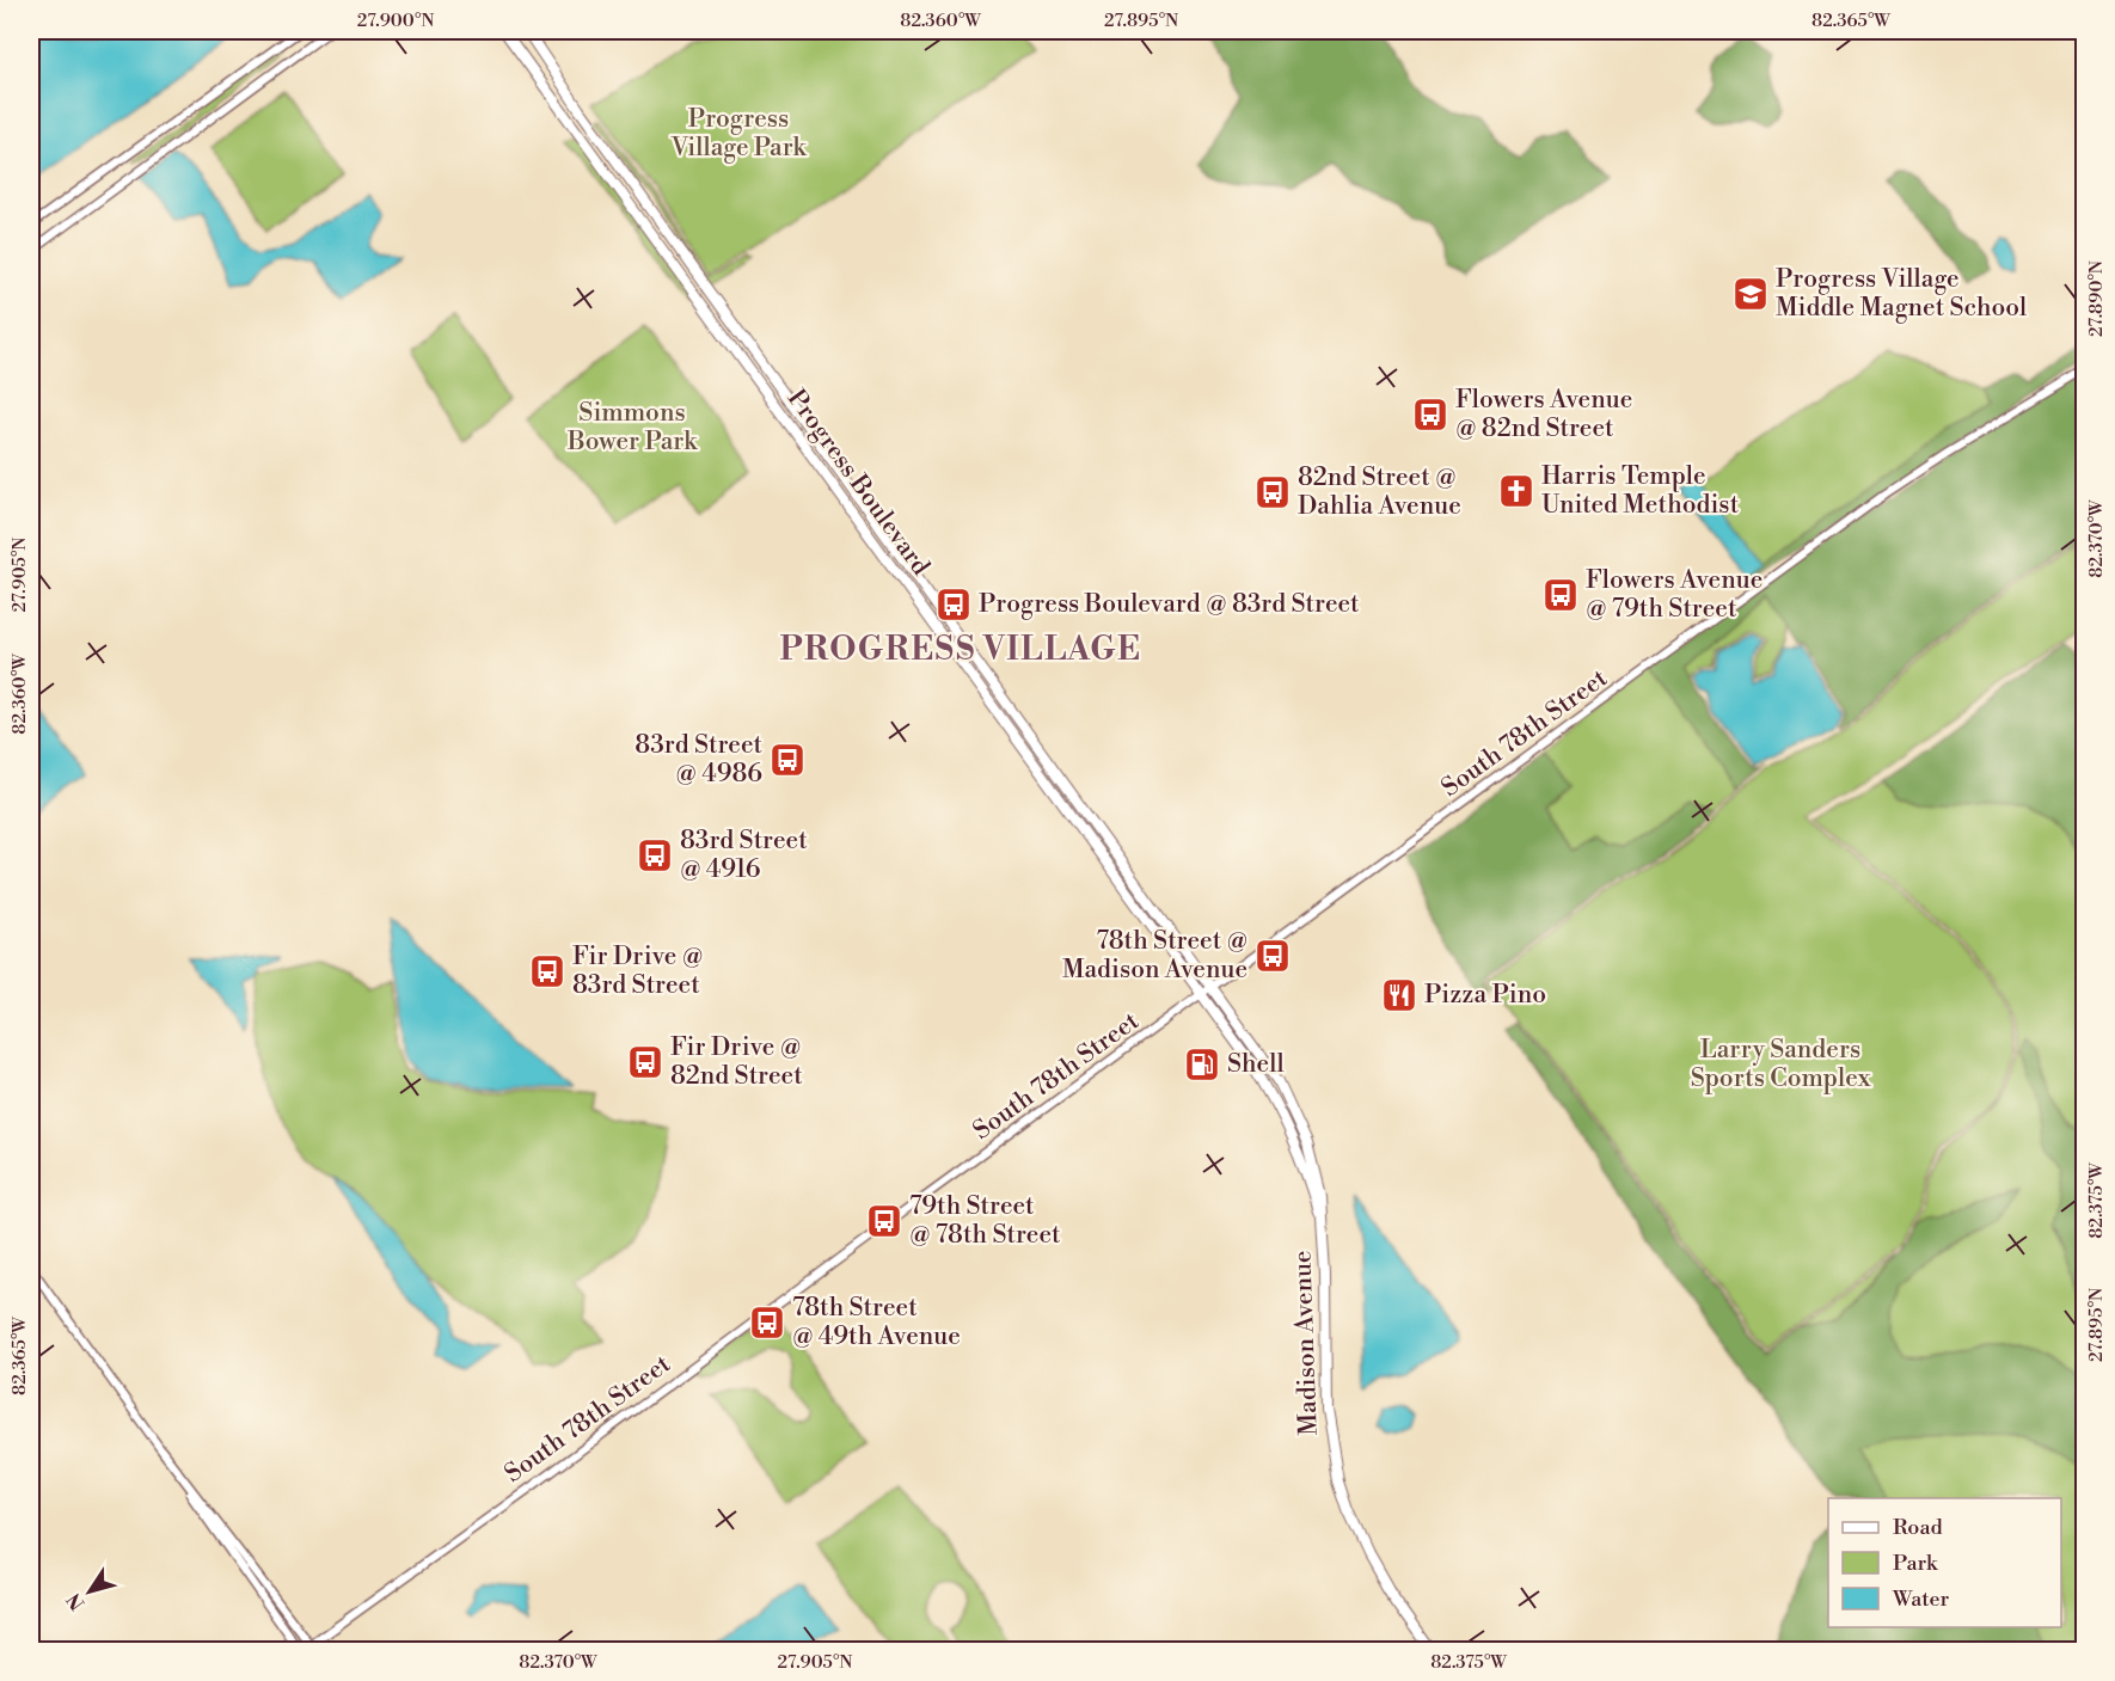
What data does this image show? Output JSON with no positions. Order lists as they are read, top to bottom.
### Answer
{
  "streets": {
    "main road": ["Progress Boulevard", "Madison Avenue"],
    "street": ["South 78th Street"]
  },
  "crossings": [
    ["Progress Boulevard", "South 78th Street"],
    ["Progress Boulevard", "Madison Avenue"],
    ["South 78th Street", "Madison Avenue"]
  ],
  "districts": ["PROGRESS VILLAGE"],
  "parks": ["Progress Village Park", "Simmons Bower Park", "Larry Sanders Sports Complex"],
  "places": {
    "school or university": ["Progress Village Middle Magnet School"],
    "bus stop": [
      "Flowers Avenue @ 82nd Street",
      "82nd Street @ Dahlia Avenue",
      "Flowers Avenue @ 79th Street",
      "Progress Boulevard @ 83rd Street",
      "83rd Street @ 4986",
      "83rd Street @ 4916",
      "78th Street @ Madison Avenue",
      "Fir Drive @ 83rd Street",
      "Fir Drive @ 82nd Street",
      "79th Street @ 78th Street",
      "78th Street @ 49th Avenue"
    ],
    "church": ["Harris Temple United Methodist"],
    "restaurant": ["Pizza Pino"],
    "fuel station": ["Shell"]
  },
  "legend": ["Road", "Park", "Water"],
  "north": "bottom left",
  "coordinates": [
    "27.900°N",
    "82.360°W",
    "27.895°N",
    "82.365°W",
    "27.890°N",
    "82.370°W",
    "27.905°N",
    "82.375°W"
  ]
}
